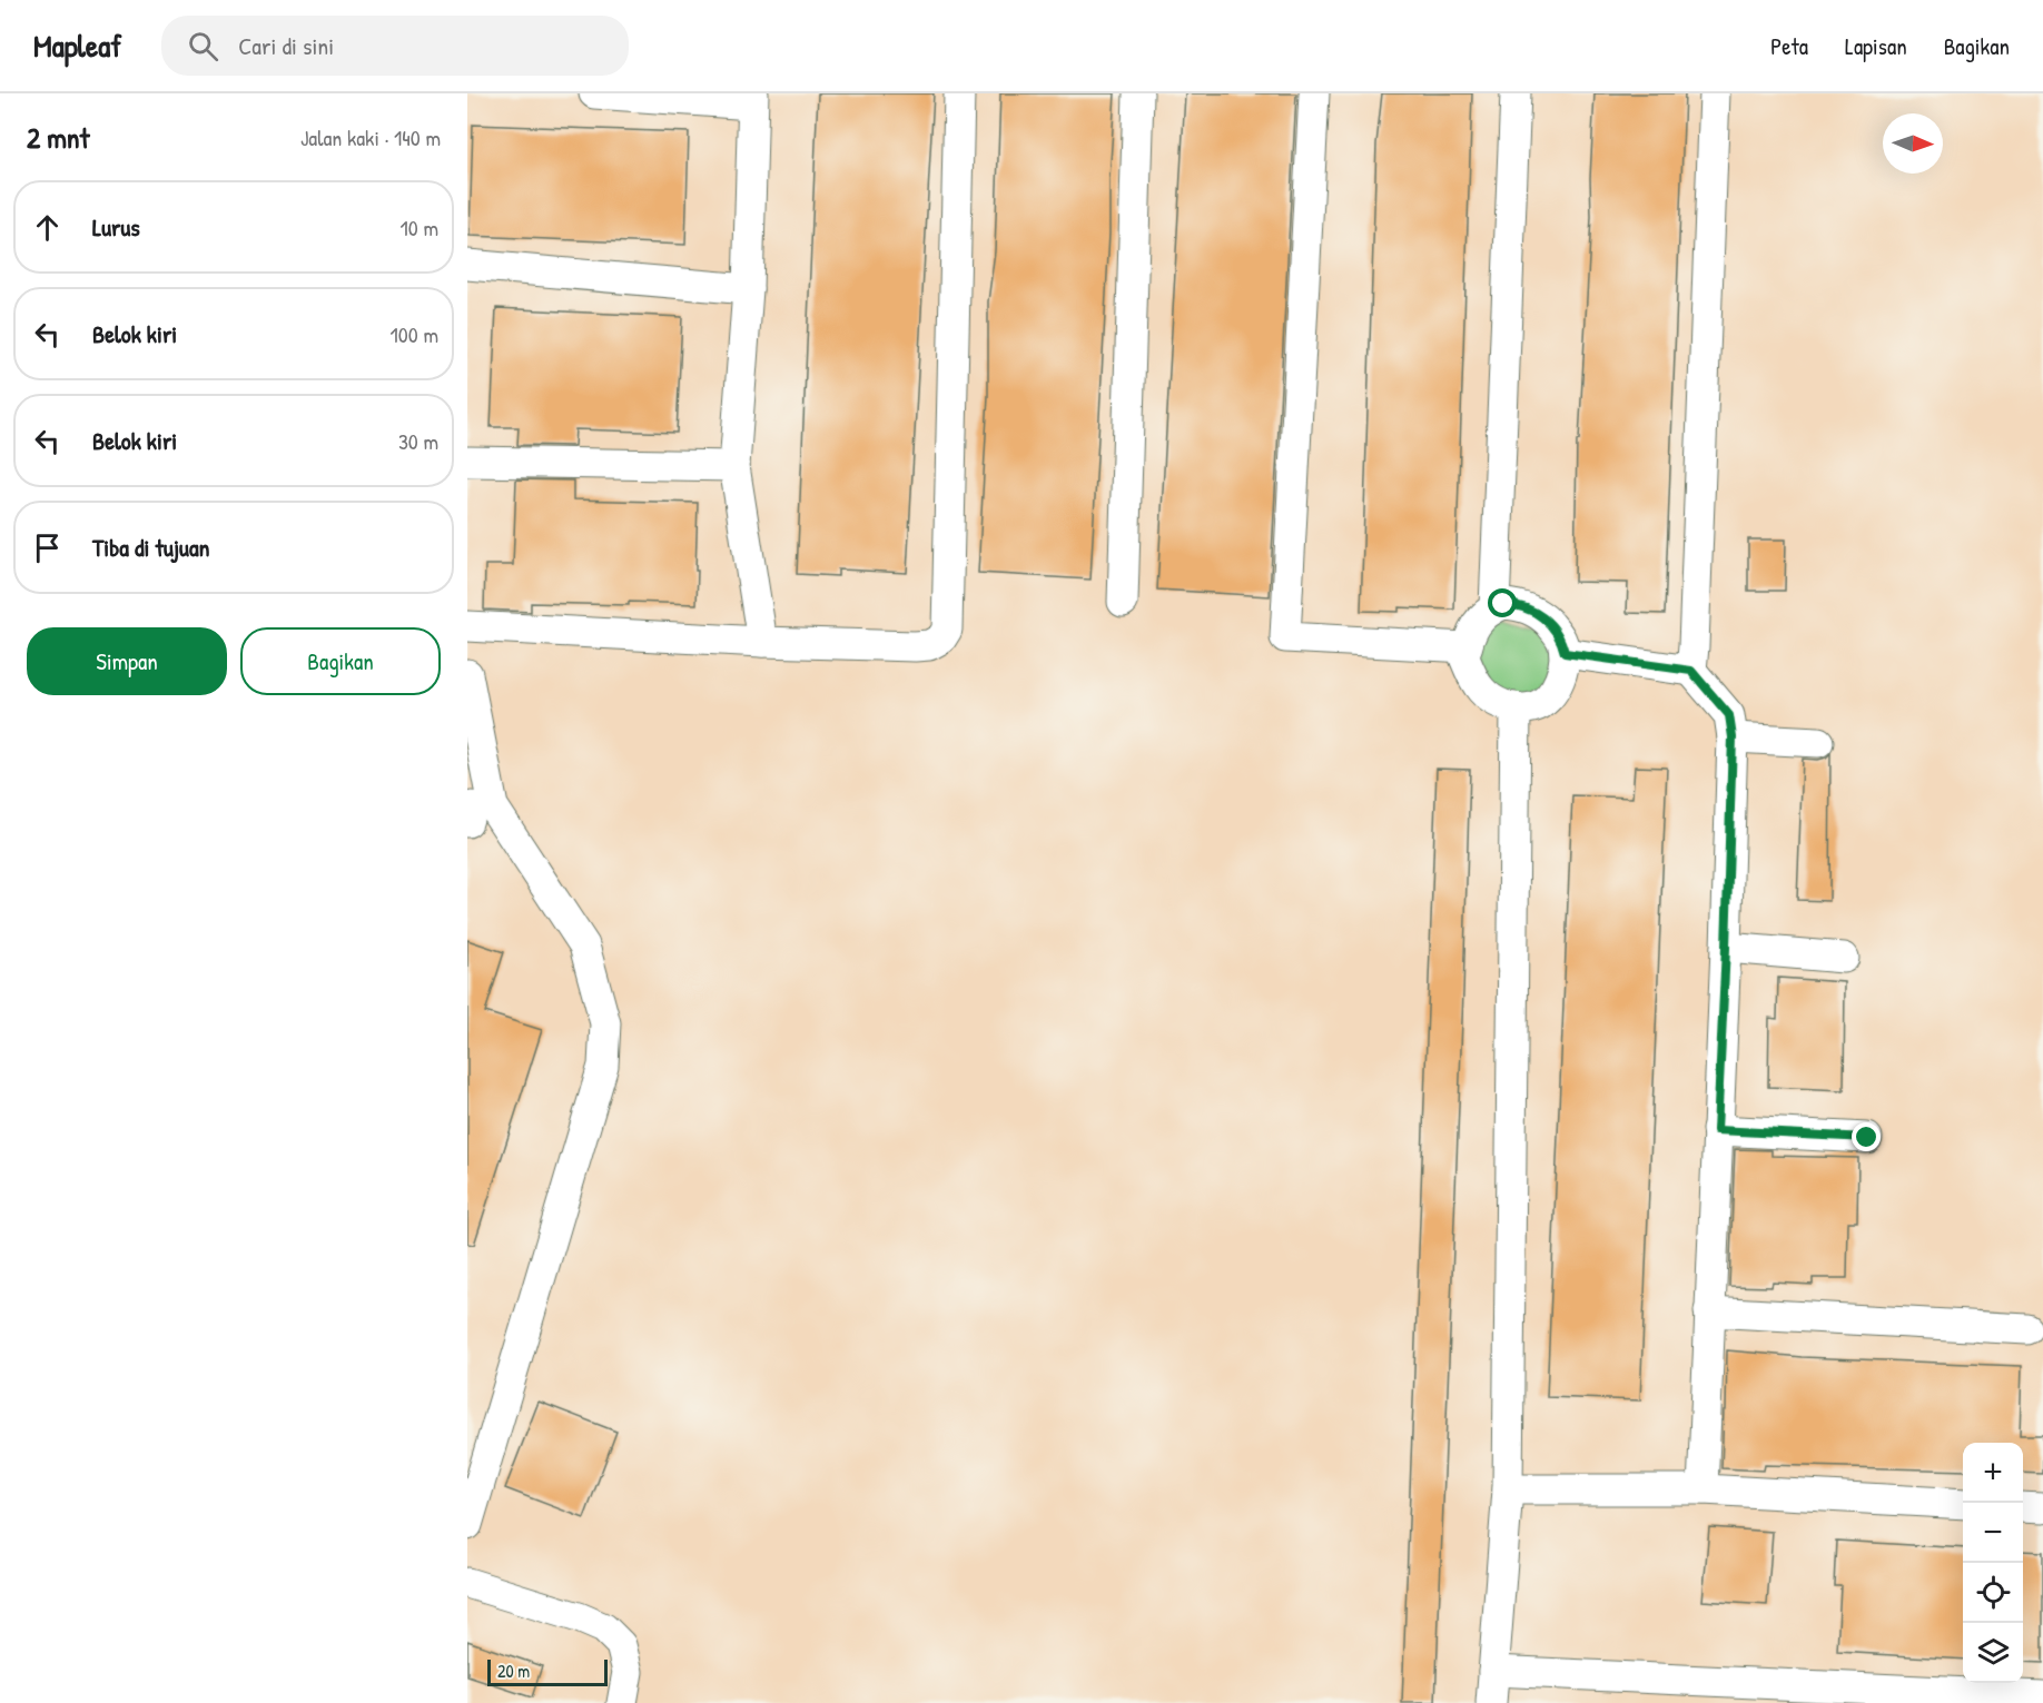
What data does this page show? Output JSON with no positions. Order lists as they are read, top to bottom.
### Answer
{
  "scale_bar": "20 m",
  "north": "right",
  "page": {
    "header": "Mapleaf",
    "search": "Cari di sini",
    "nav": ["Peta", "Lapisan", "Bagikan"],
    "heading": ["2 mnt", "Jalan kaki · 140 m"],
    "list": [
      ["Lurus", "10 m"],
      ["Belok kiri", "100 m"],
      ["Belok kiri", "30 m"],
      "Tiba di tujuan"
    ],
    "buttons": ["Simpan", "Bagikan"],
    "map_buttons": ["+", "−"],
    "scale": "20 m"
  }
}
